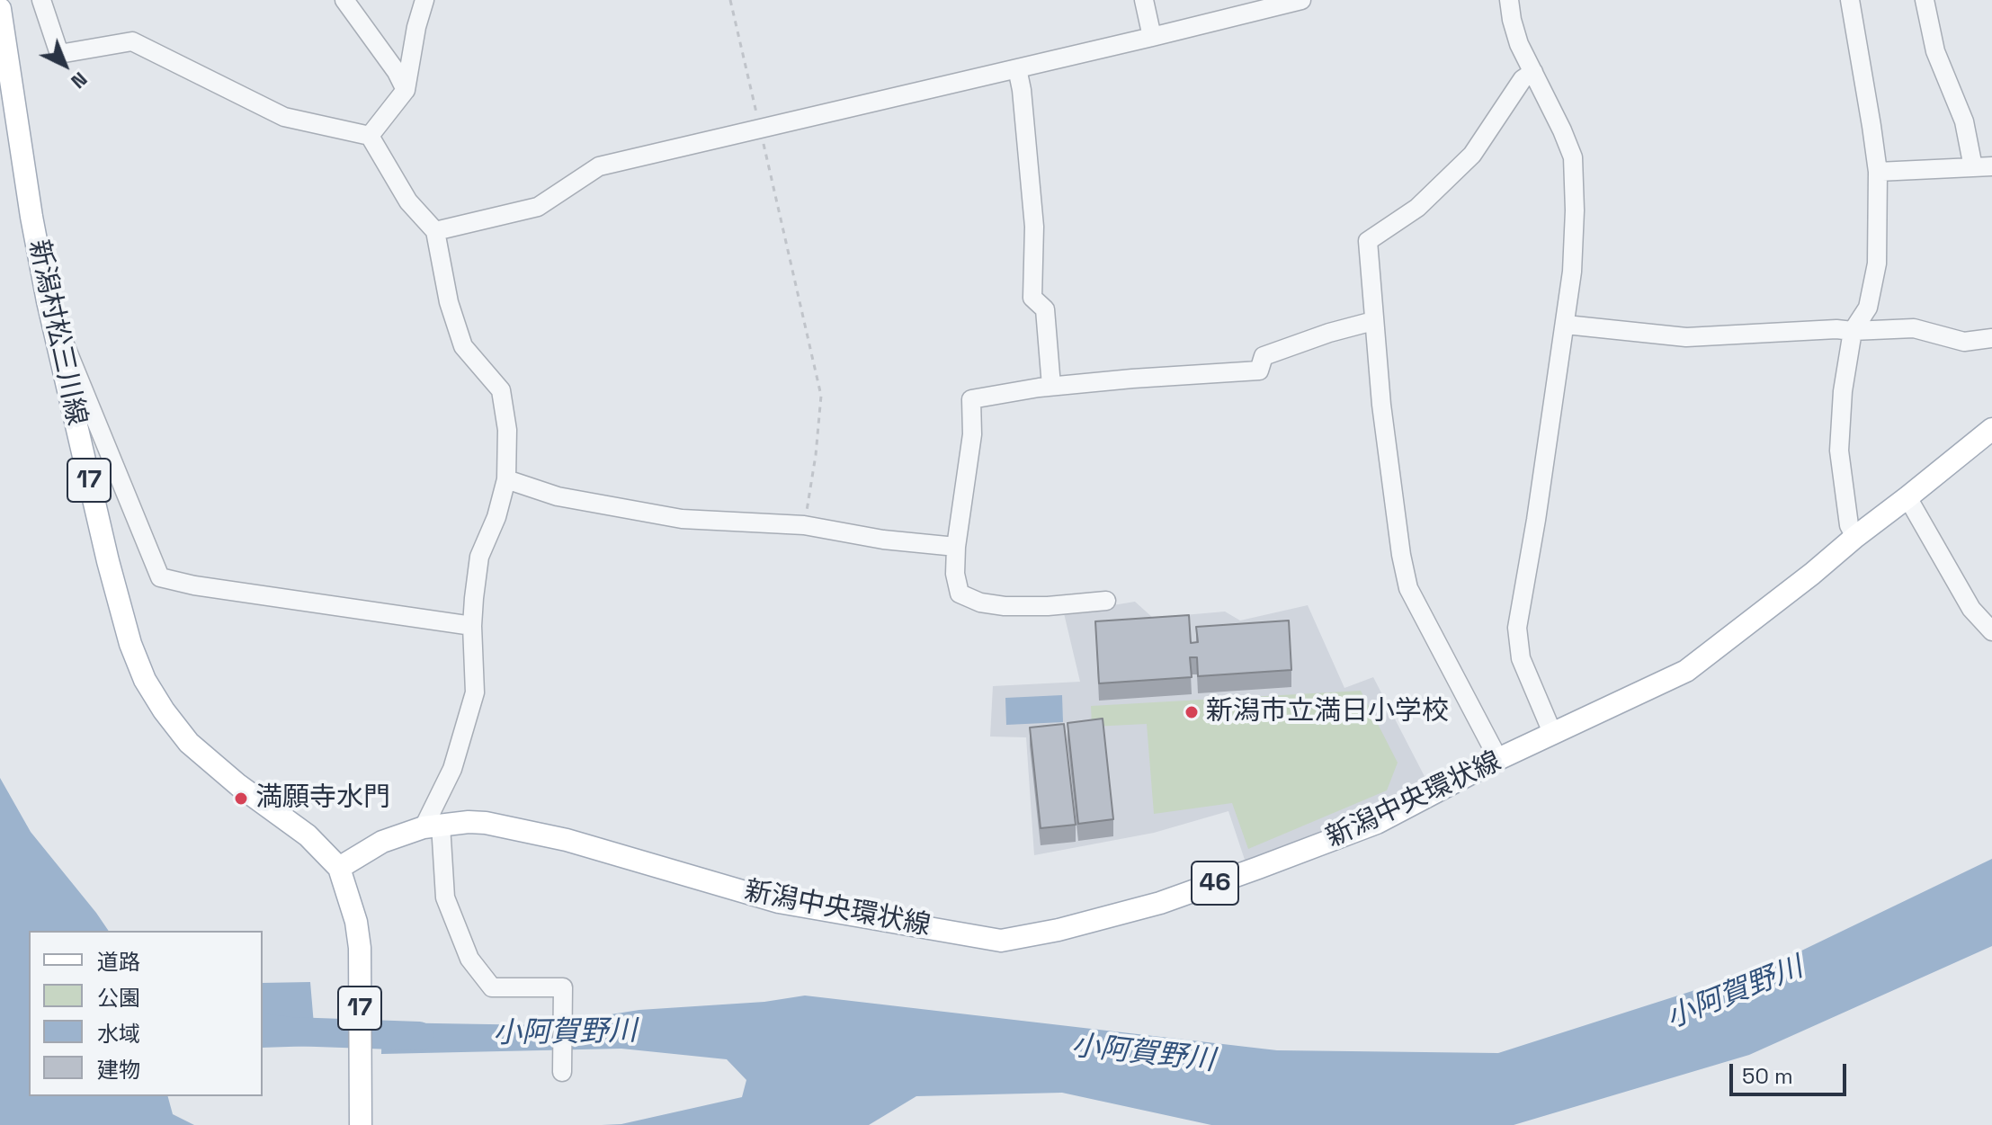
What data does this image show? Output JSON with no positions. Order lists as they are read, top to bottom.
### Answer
{
  "streets": {
    "main road": [
      "新潟村松三川線",
      "17",
      "新潟中央環状線",
      "46"
    ]
  },
  "crossings": [
    ["新潟村松三川線", "17"],
    ["新潟村松三川線", "新潟中央環状線"],
    ["17", "新潟中央環状線"]
  ],
  "water": ["小阿賀野川"],
  "places": ["新潟市立満日小学校", "満願寺水門"],
  "legend": [
    "道路",
    "公園",
    "水域",
    "建物"
  ],
  "scale_bar": "50 m",
  "north": "bottom right"
}
